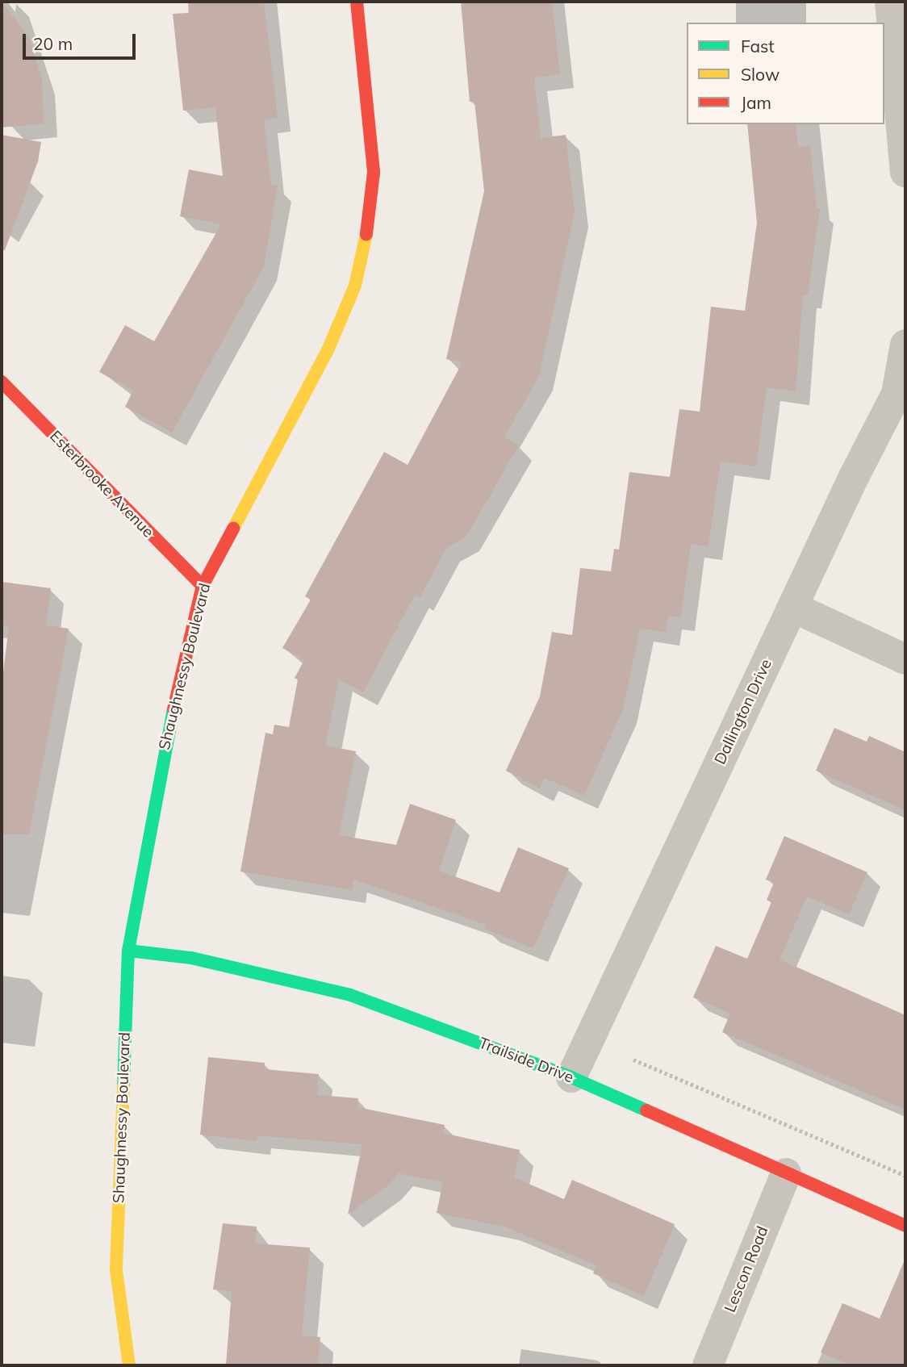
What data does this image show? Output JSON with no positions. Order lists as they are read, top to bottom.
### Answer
{
  "streets": {
    "street": [
      "Esterbrooke Avenue",
      "Shaughnessy Boulevard",
      "Dallington Drive",
      "Trailside Drive",
      "Lescon Road"
    ]
  },
  "crossings": [
    ["Esterbrooke Avenue", "Shaughnessy Boulevard"],
    ["Shaughnessy Boulevard", "Trailside Drive"],
    ["Dallington Drive", "Trailside Drive"],
    ["Trailside Drive", "Lescon Road"]
  ],
  "legend": ["Fast", "Slow", "Jam"],
  "scale_bar": "20 m"
}
